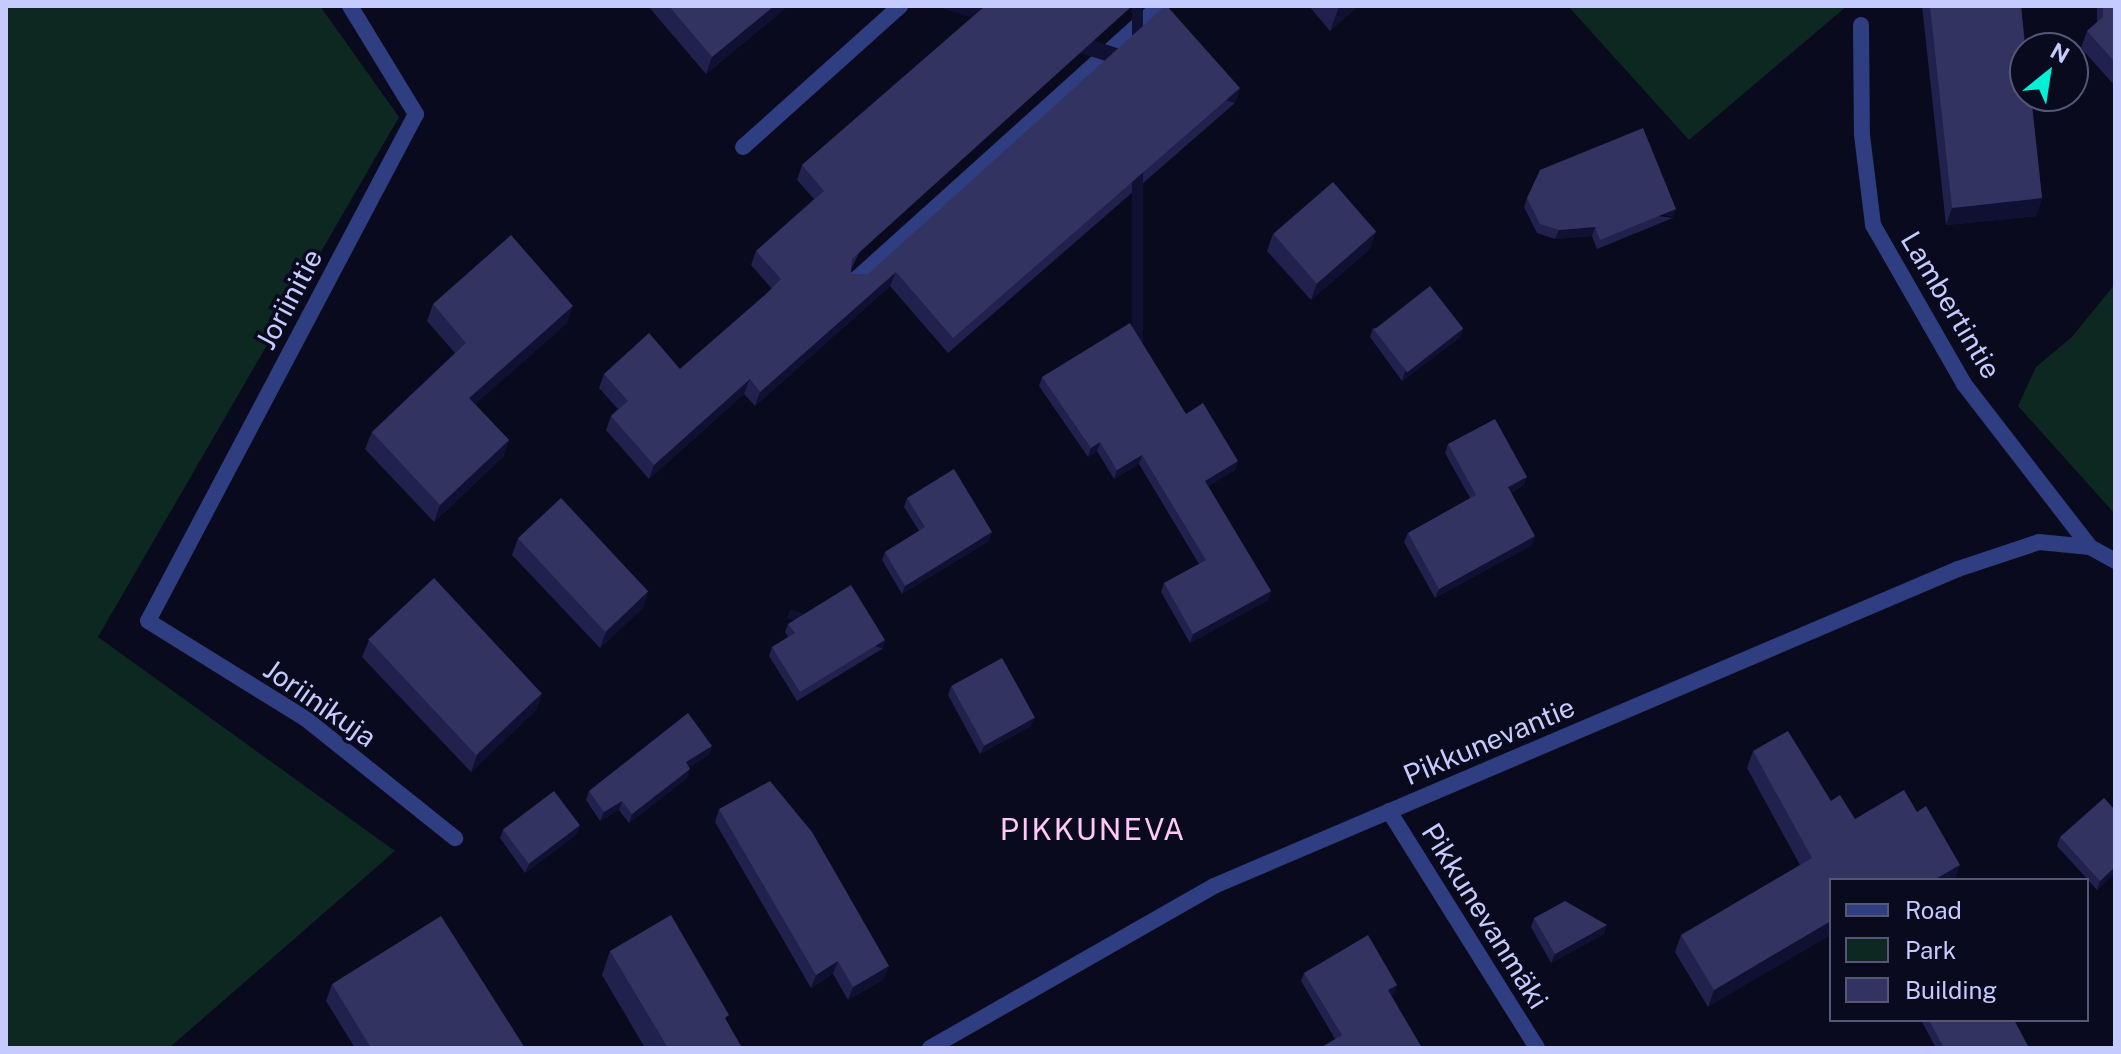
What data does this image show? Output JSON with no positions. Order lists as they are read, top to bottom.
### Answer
{
  "streets": {
    "street": [
      "Joriinitie",
      "Lambertintie",
      "Joriinikuja",
      "Pikkunevantie",
      "Pikkunevanmäki"
    ]
  },
  "crossings": [
    ["Joriinitie", "Joriinikuja"],
    ["Lambertintie", "Pikkunevantie"],
    ["Pikkunevantie", "Pikkunevanmäki"]
  ],
  "districts": ["PIKKUNEVA"],
  "legend": ["Road", "Park", "Building"],
  "north": "top right"
}
